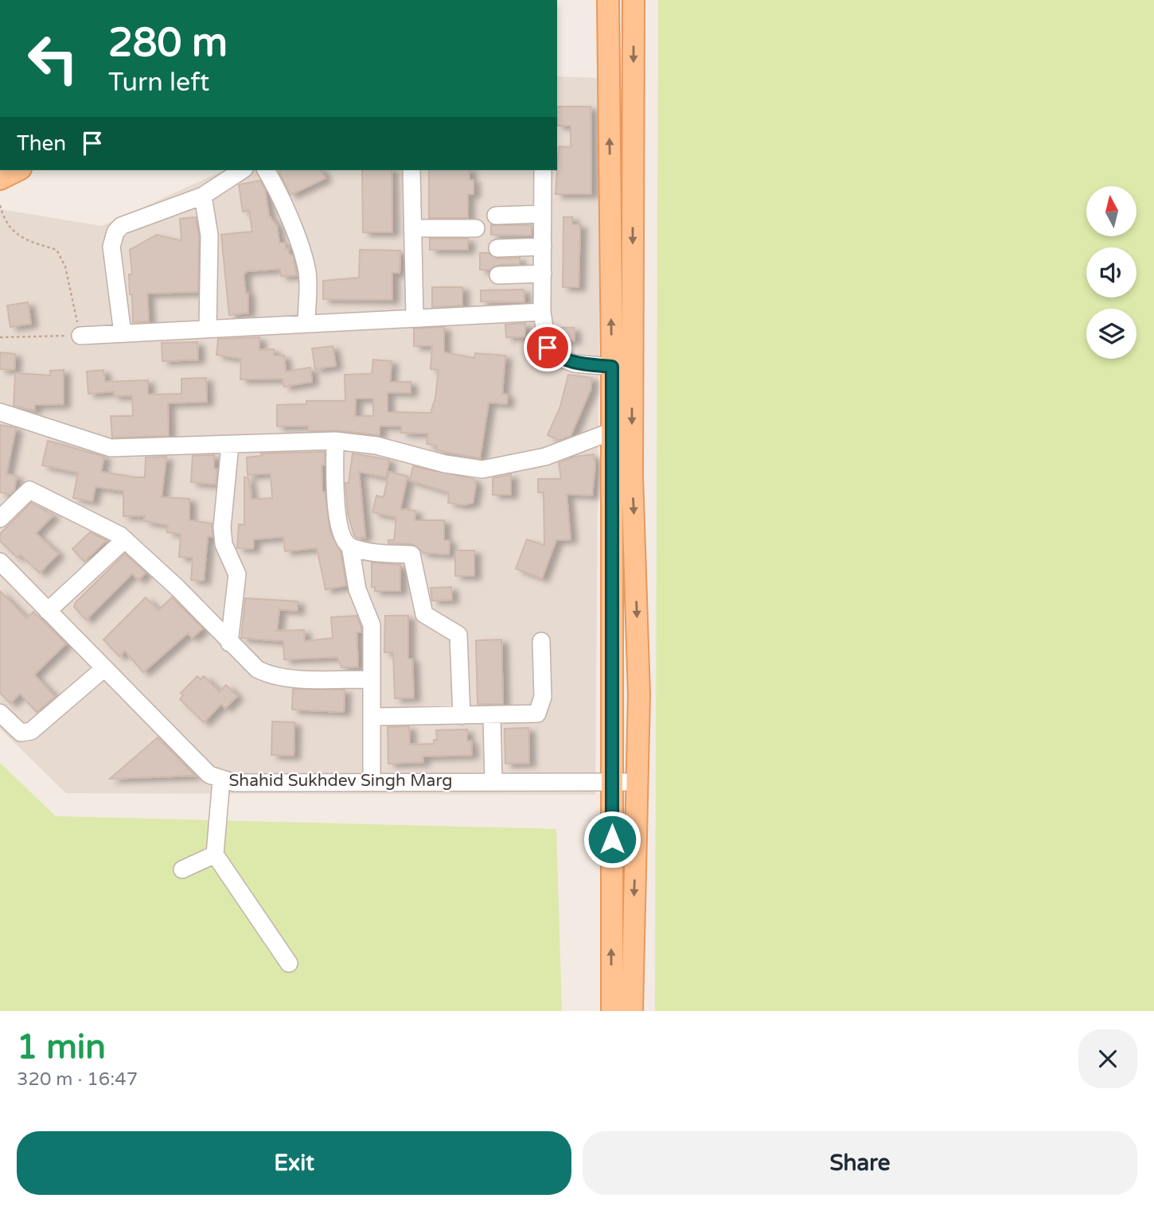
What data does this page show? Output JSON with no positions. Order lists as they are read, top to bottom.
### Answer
{
  "streets": {
    "street": ["Shahid Sukhdev Singh Marg"]
  },
  "north": "top",
  "page": {
    "turn": ["280 m", "Turn left"],
    "then": "Then",
    "heading": ["1 min", "320 m · 16:47"],
    "buttons": ["Exit", "Share"]
  }
}
